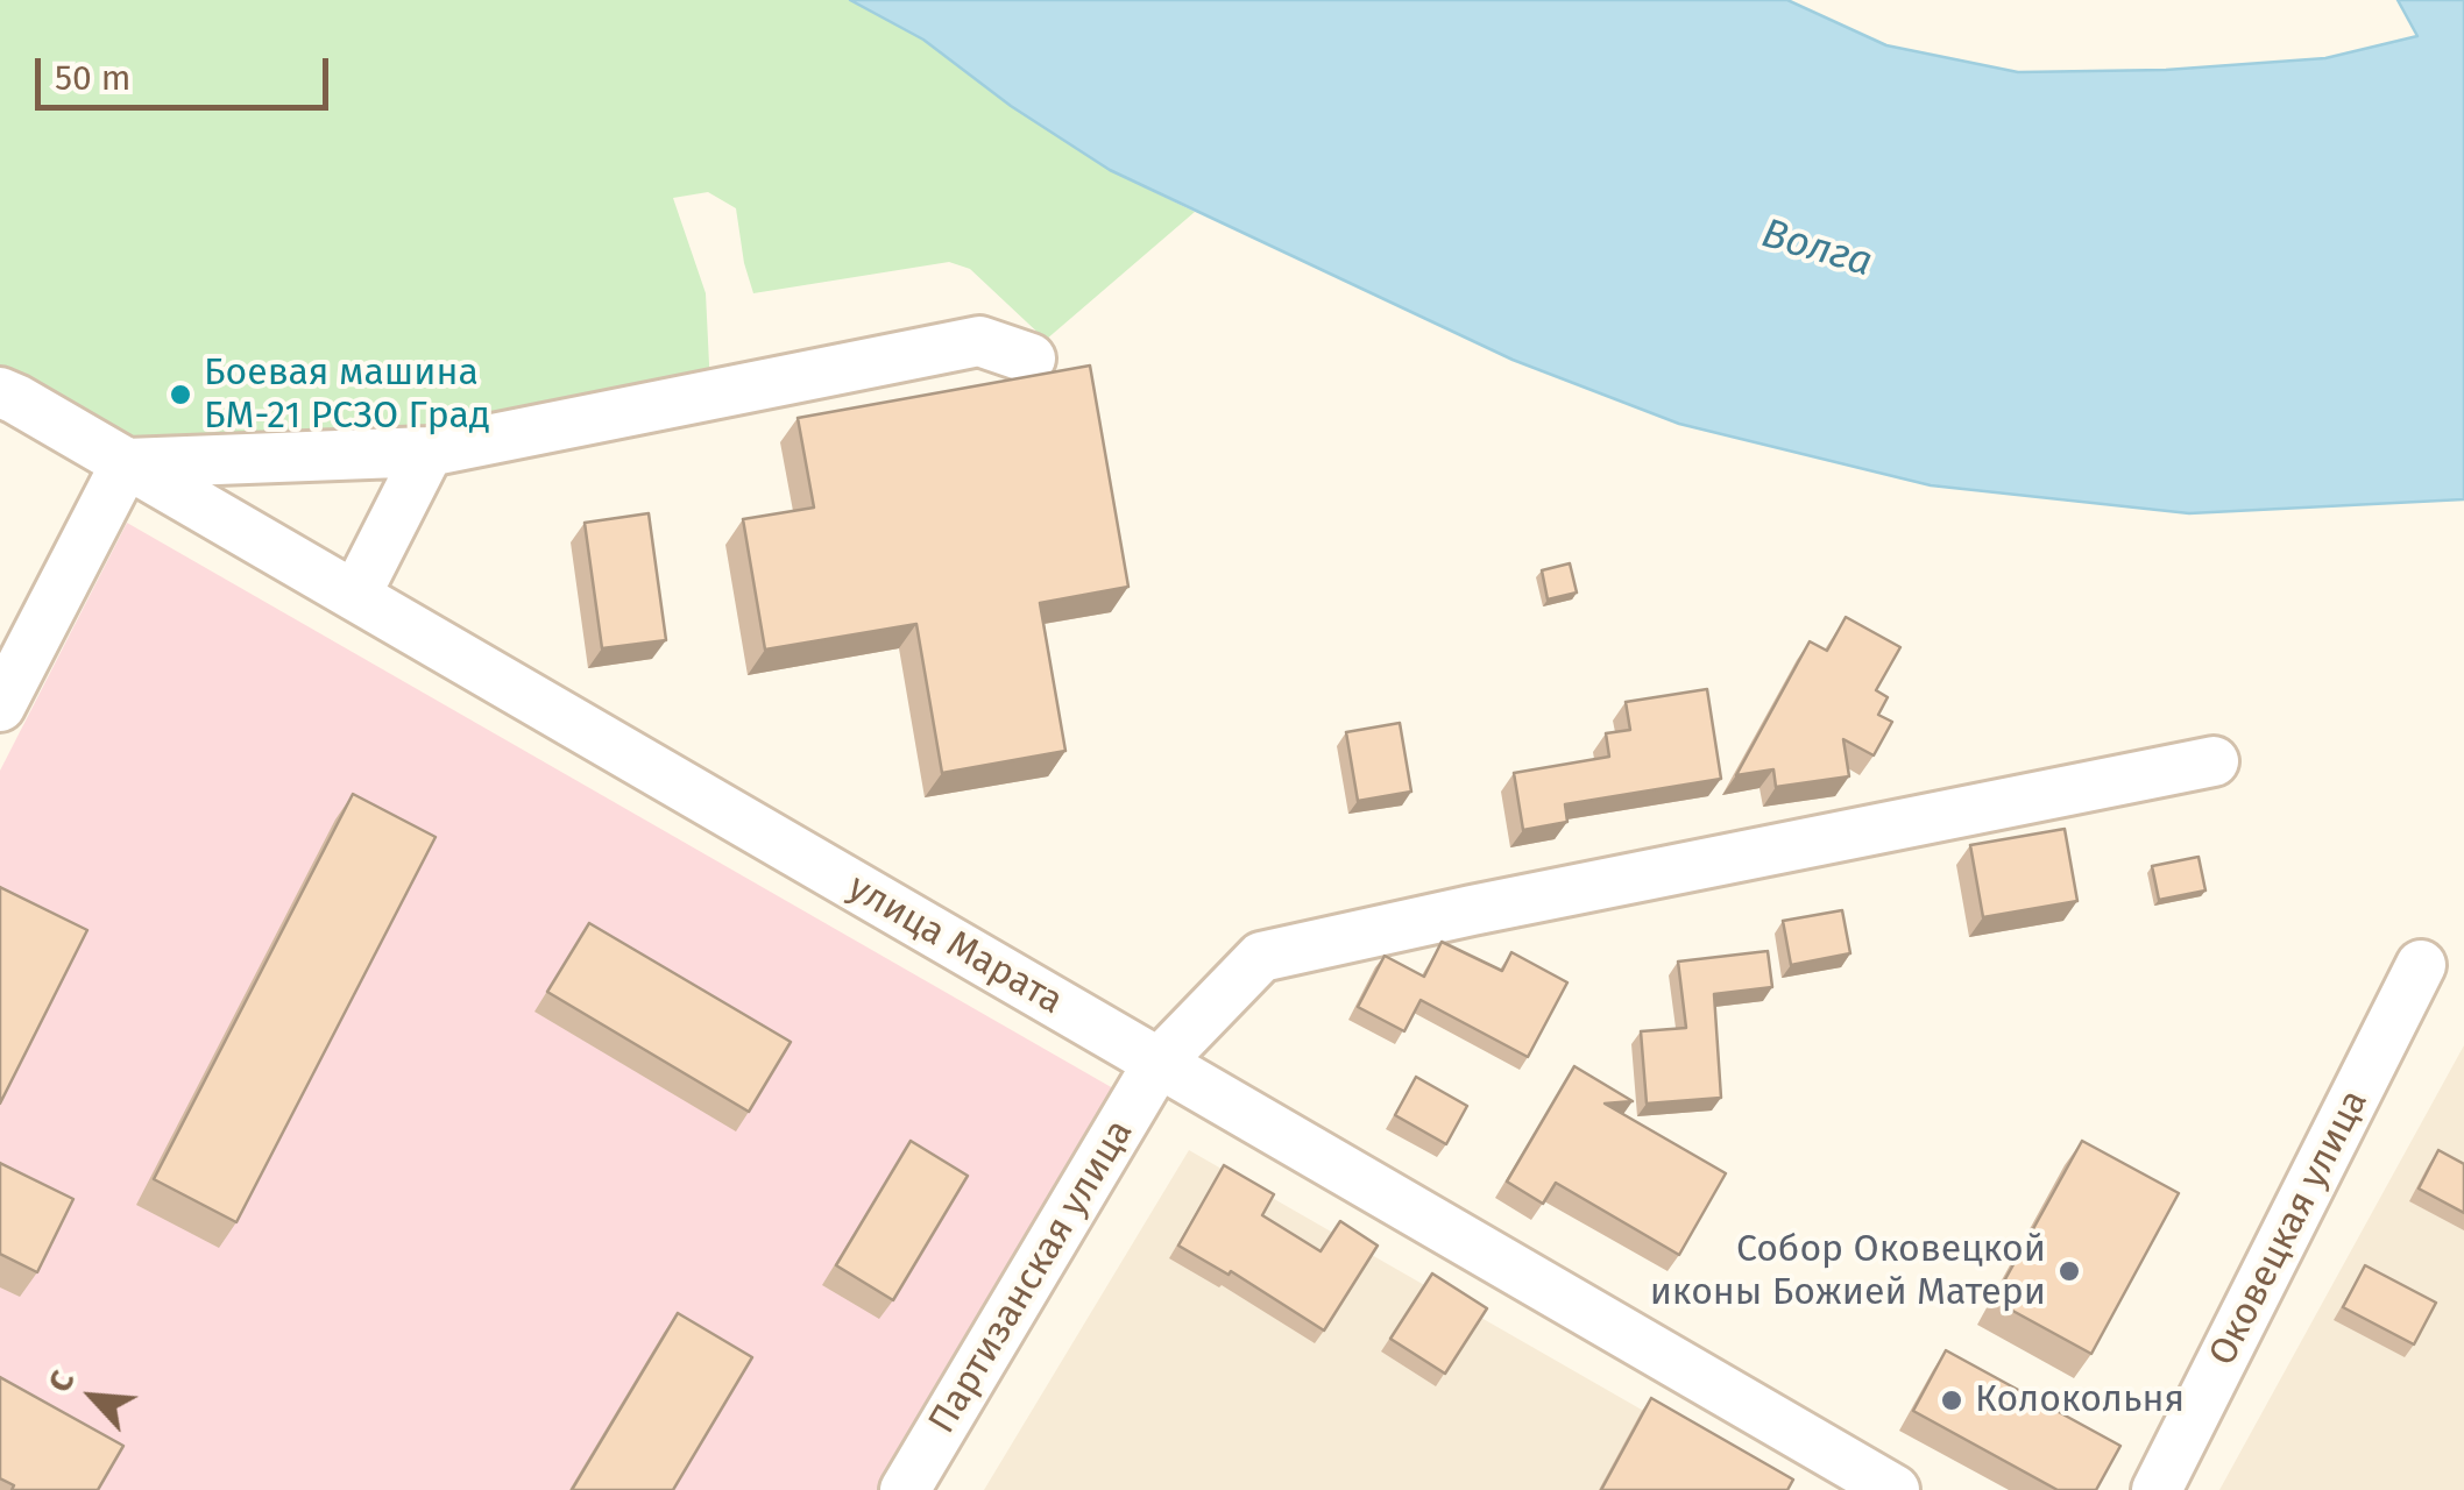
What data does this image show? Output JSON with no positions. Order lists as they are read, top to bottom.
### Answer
{
  "streets": {
    "street": ["улица Марата", "Оковецкая улица", "Партизанская улица"]
  },
  "crossings": [
    ["улица Марата", "Партизанская улица"]
  ],
  "water": ["Волга"],
  "places": ["Боевая машина БМ-21 РСЗО Град", "Собор Оковецкой иконы Божией Матери", "Колокольня"],
  "scale_bar": "50 m",
  "north": "top left"
}
